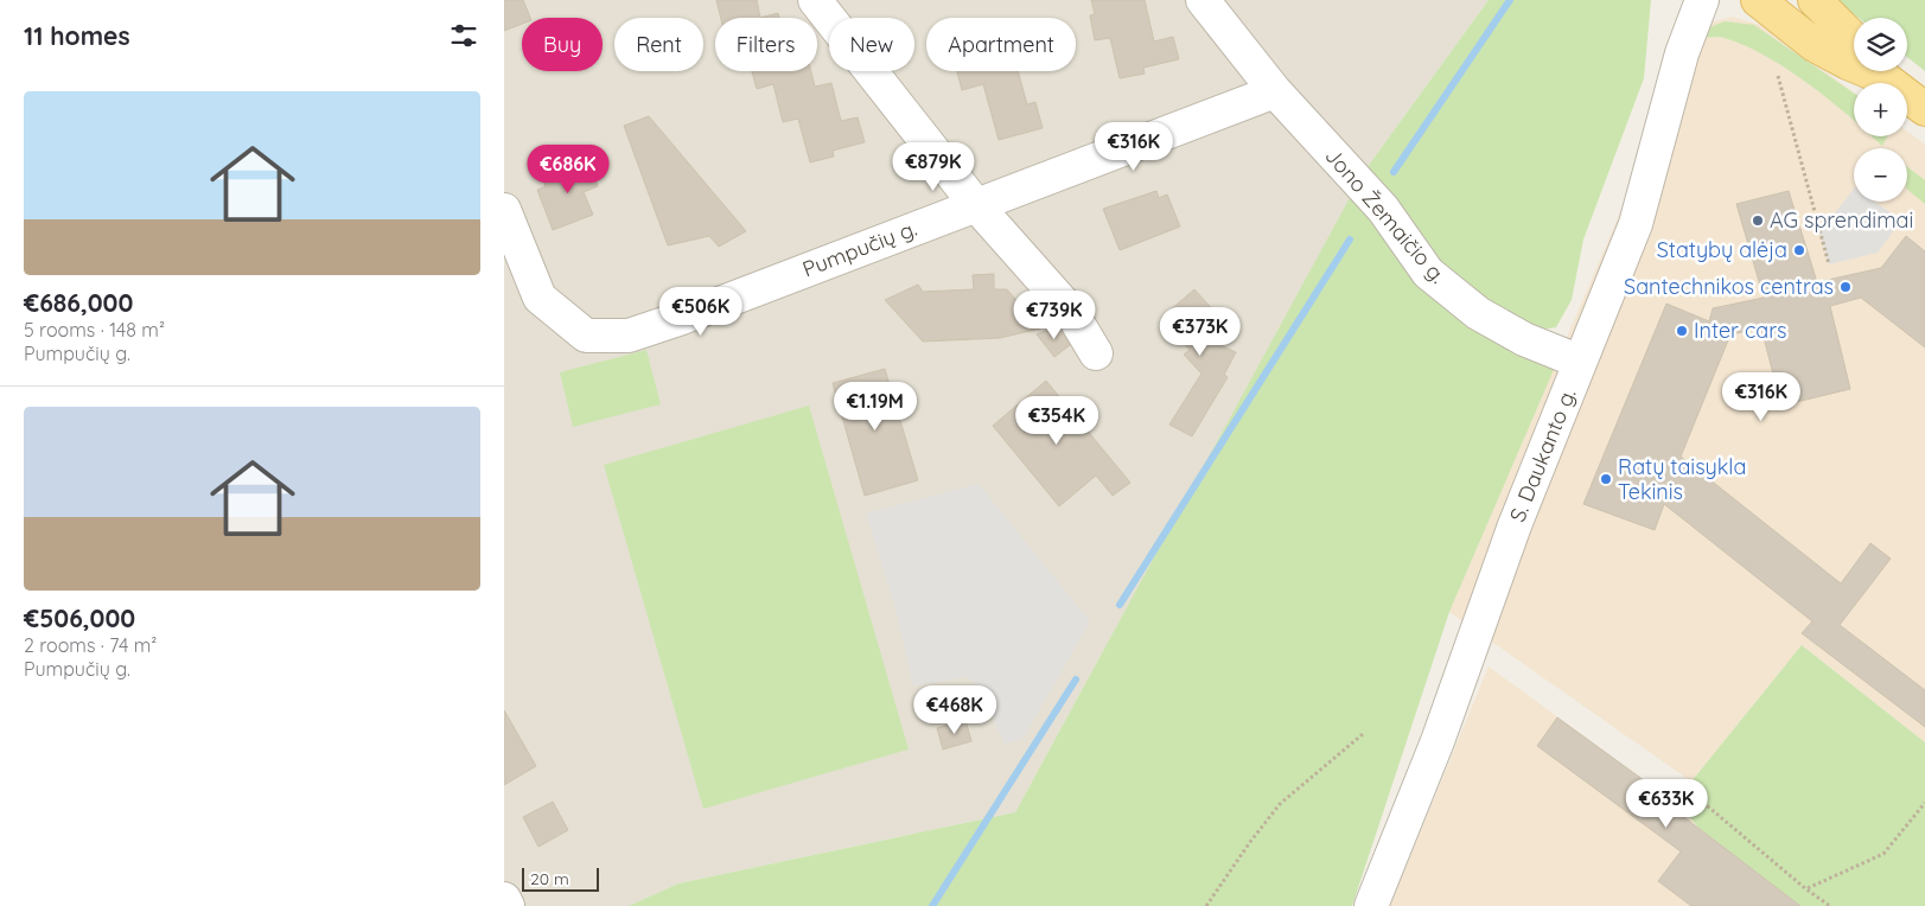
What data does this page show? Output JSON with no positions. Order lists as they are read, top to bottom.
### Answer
{
  "streets": {
    "street": ["Jono Žemaičio g.", "Pumpučių g.", "S. Daukanto g."]
  },
  "crossings": [
    ["Jono Žemaičio g.", "Pumpučių g."],
    ["Jono Žemaičio g.", "S. Daukanto g."]
  ],
  "places": [
    "AG sprendimai",
    "Statybų alėja",
    "Santechnikos centras",
    "Inter cars",
    "Ratų taisykla Tekinis"
  ],
  "scale_bar": "20 m",
  "page": {
    "heading": "11 homes",
    "map_buttons": ["+", "−"],
    "chip": [
      "Buy",
      "Rent",
      "Filters",
      "New",
      "Apartment"
    ],
    "list": [
      {
        "name": "€686,000",
        "note": "5 rooms · 148 m² · Pumpučių g."
      },
      {
        "name": "€506,000",
        "note": "2 rooms · 74 m² · Pumpučių g."
      }
    ],
    "price": [
      "€316K",
      "€879K",
      "€686K",
      "€506K",
      "€739K",
      "€373K",
      "€316K",
      "€1.19M",
      "€354K",
      "€468K",
      "€633K"
    ],
    "scale": "20 m"
  }
}
